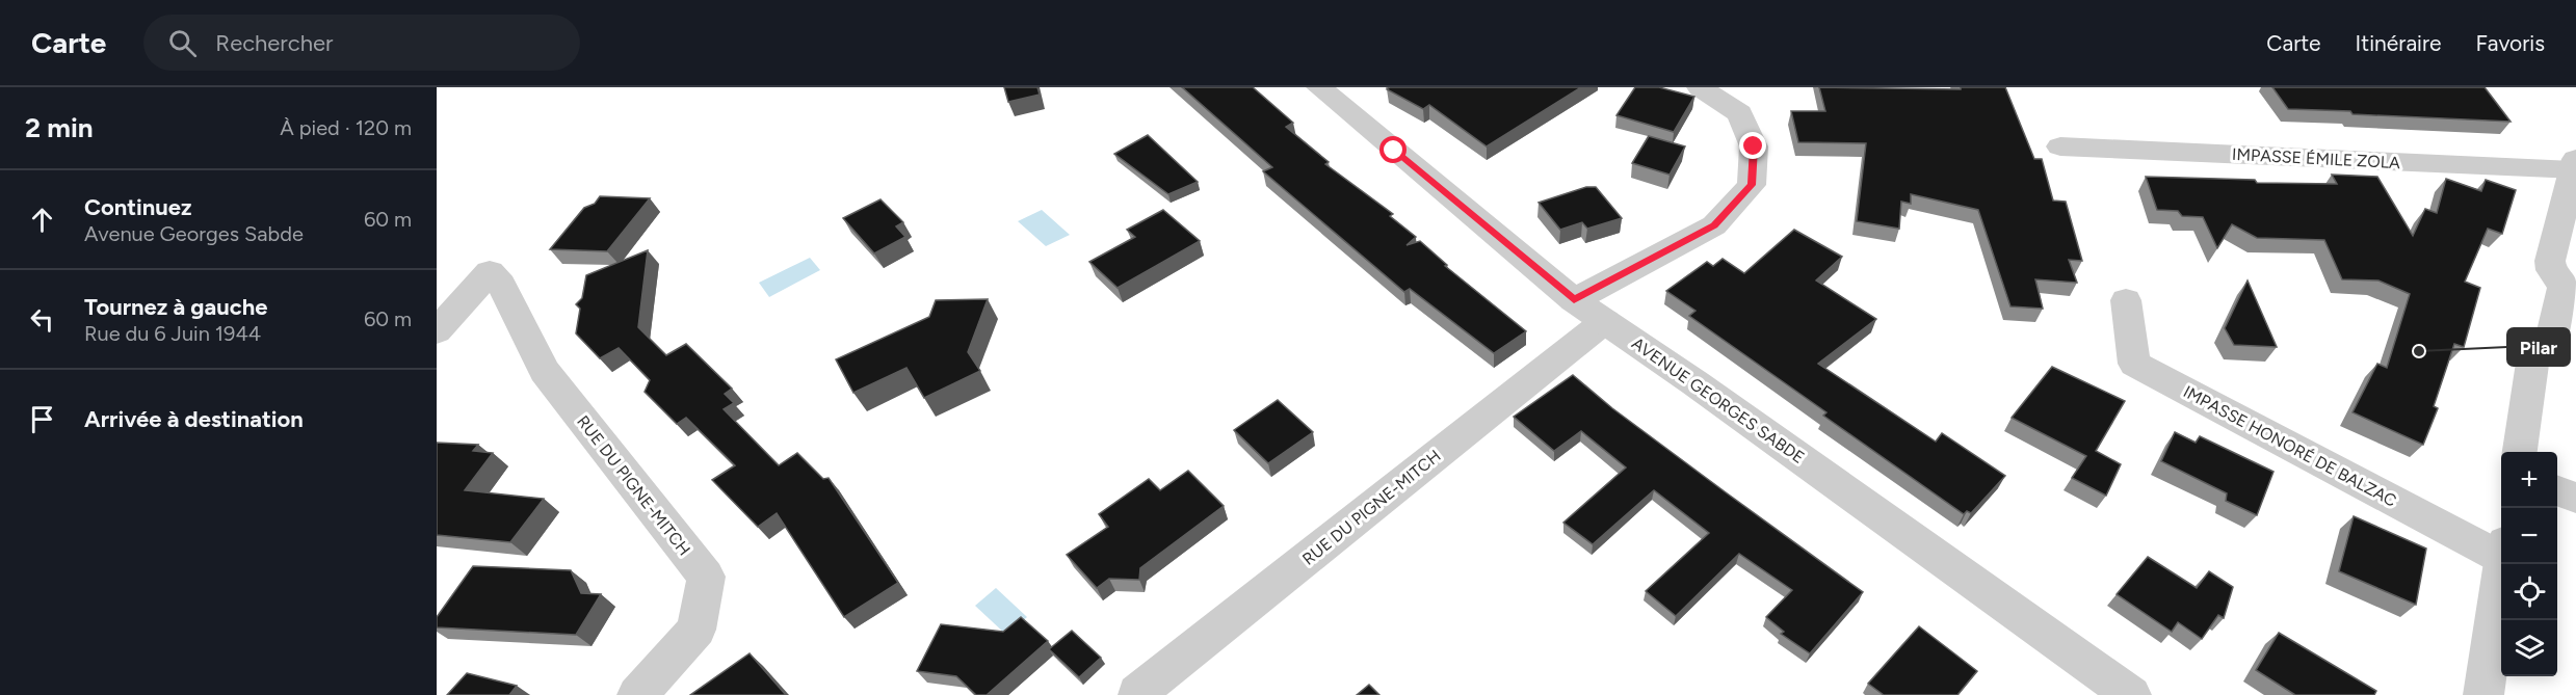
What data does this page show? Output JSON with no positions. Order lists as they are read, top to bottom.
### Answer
{
  "streets": {
    "street": [
      "IMPASSE ÉMILE ZOLA",
      "AVENUE GEORGES SABDE",
      "IMPASSE HONORÉ DE BALZAC",
      "RUE DU PIGNE-MITCH"
    ]
  },
  "crossings": [
    ["AVENUE GEORGES SABDE", "RUE DU PIGNE-MITCH"]
  ],
  "places": ["Pilar"],
  "page": {
    "header": "Carte",
    "search": "Rechercher",
    "nav": ["Carte", "Itinéraire", "Favoris"],
    "heading": ["2 min", "À pied · 120 m"],
    "list": [
      ["Continuez", "Avenue Georges Sabde", "60 m"],
      ["Tournez à gauche", "Rue du 6 Juin 1944", "60 m"],
      "Arrivée à destination"
    ],
    "map_buttons": ["+", "−"]
  }
}
